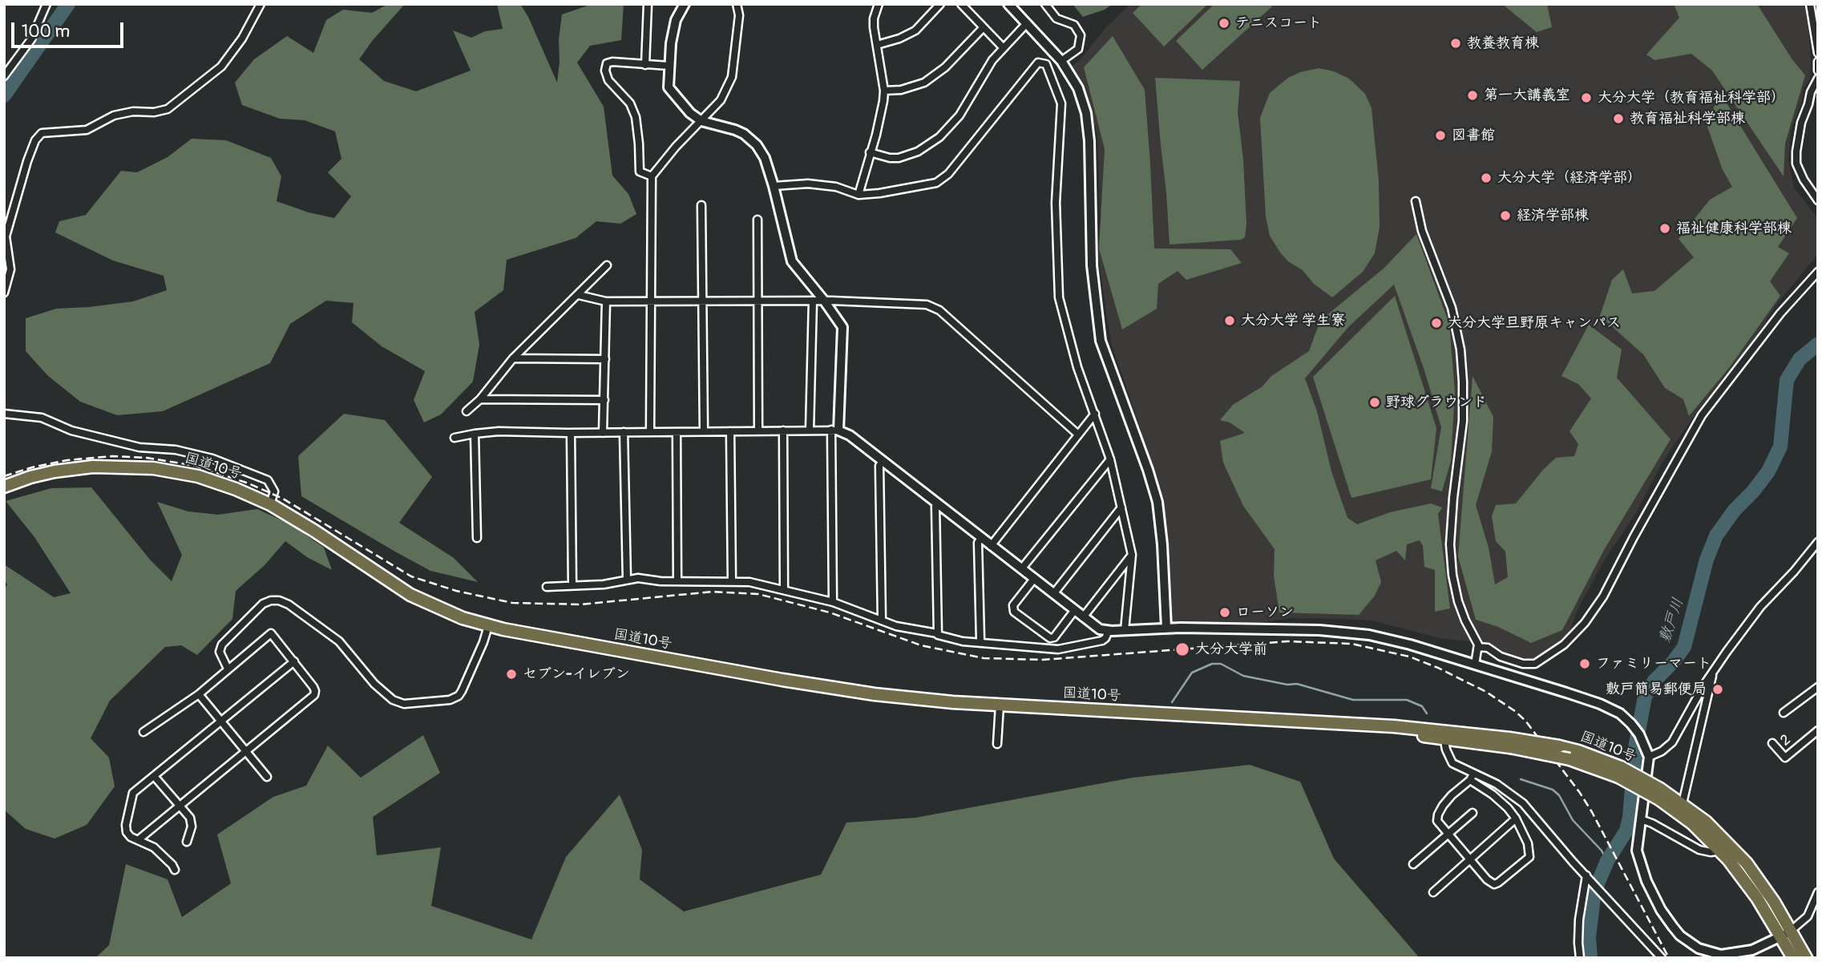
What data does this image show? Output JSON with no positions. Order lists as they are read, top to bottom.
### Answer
{
  "streets": {
    "highway": ["国道10号"],
    "street": ["2"]
  },
  "water": ["敷戸川"],
  "places": [
    "テニスコート",
    "教養教育棟",
    "第一大講義室",
    "大分大学（教育福祉科学部）",
    "教育福祉科学部棟",
    "図書館",
    "大分大学（経済学部）",
    "経済学部棟",
    "福祉健康科学部棟",
    "大分大学 学生寮",
    "大分大学旦野原キャンパス",
    "野球グラウンド",
    "ローソン",
    "大分大学前",
    "ファミリーマート",
    "セブン-イレブン",
    "敷戸簡易郵便局"
  ],
  "scale_bar": "100 m"
}
